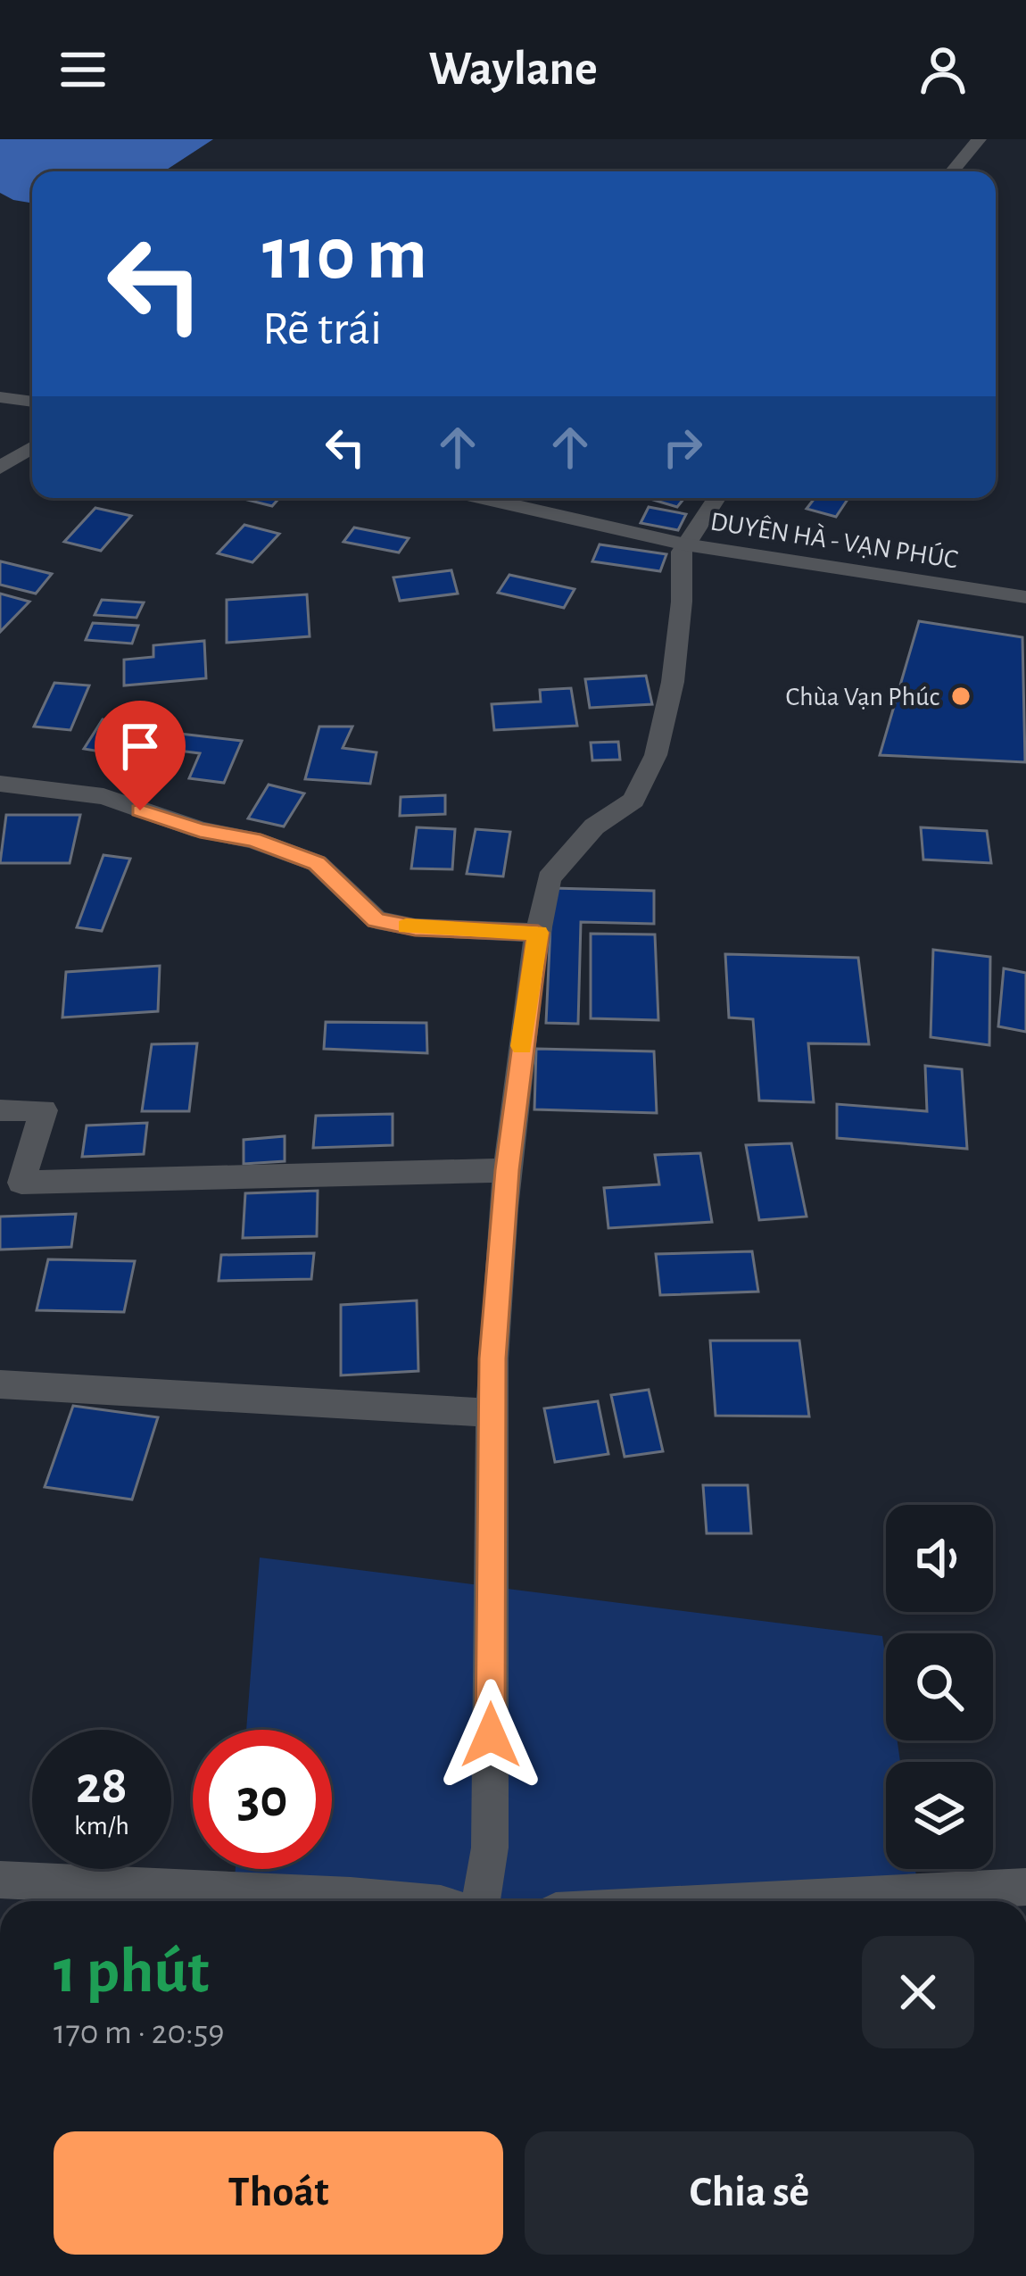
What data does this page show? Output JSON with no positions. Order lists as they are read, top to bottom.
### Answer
{
  "streets": {
    "street": ["DUYÊN HÀ - VẠN PHÚC"]
  },
  "places": ["Chùa Vạn Phúc"],
  "page": {
    "header": "Waylane",
    "turn": ["110 m", "Rẽ trái"],
    "speed": "28 km/h",
    "limit": "30",
    "heading": ["1 phút", "170 m · 20:59"],
    "buttons": ["Thoát", "Chia sẻ"]
  }
}
